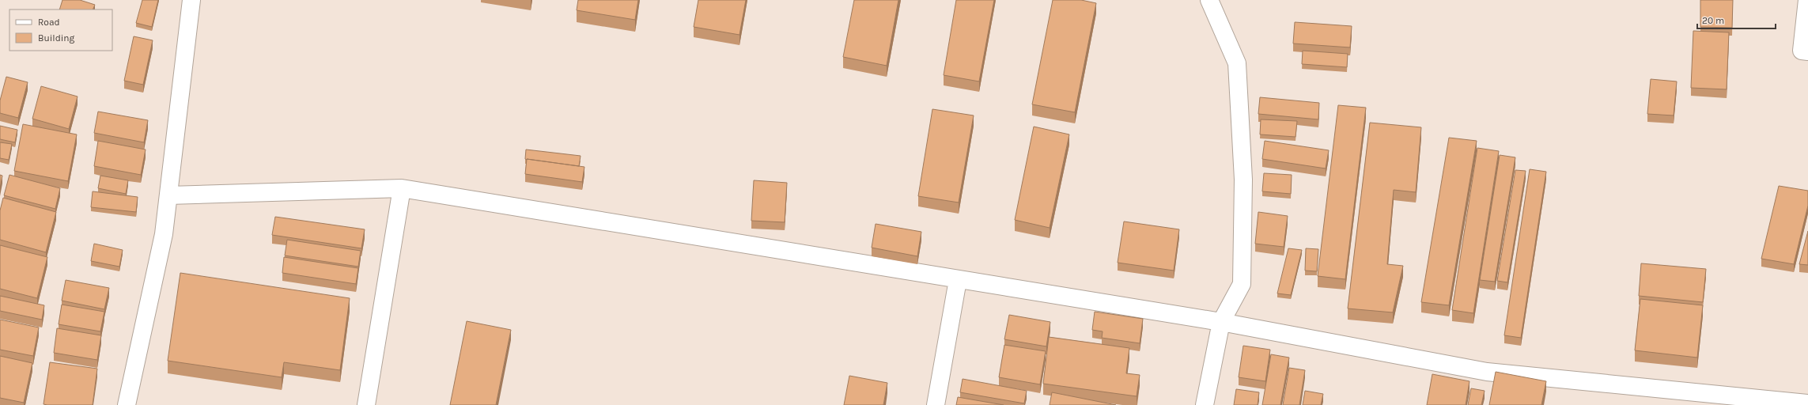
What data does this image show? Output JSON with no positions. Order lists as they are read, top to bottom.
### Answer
{
  "legend": ["Road", "Building"],
  "scale_bar": "20 m"
}
